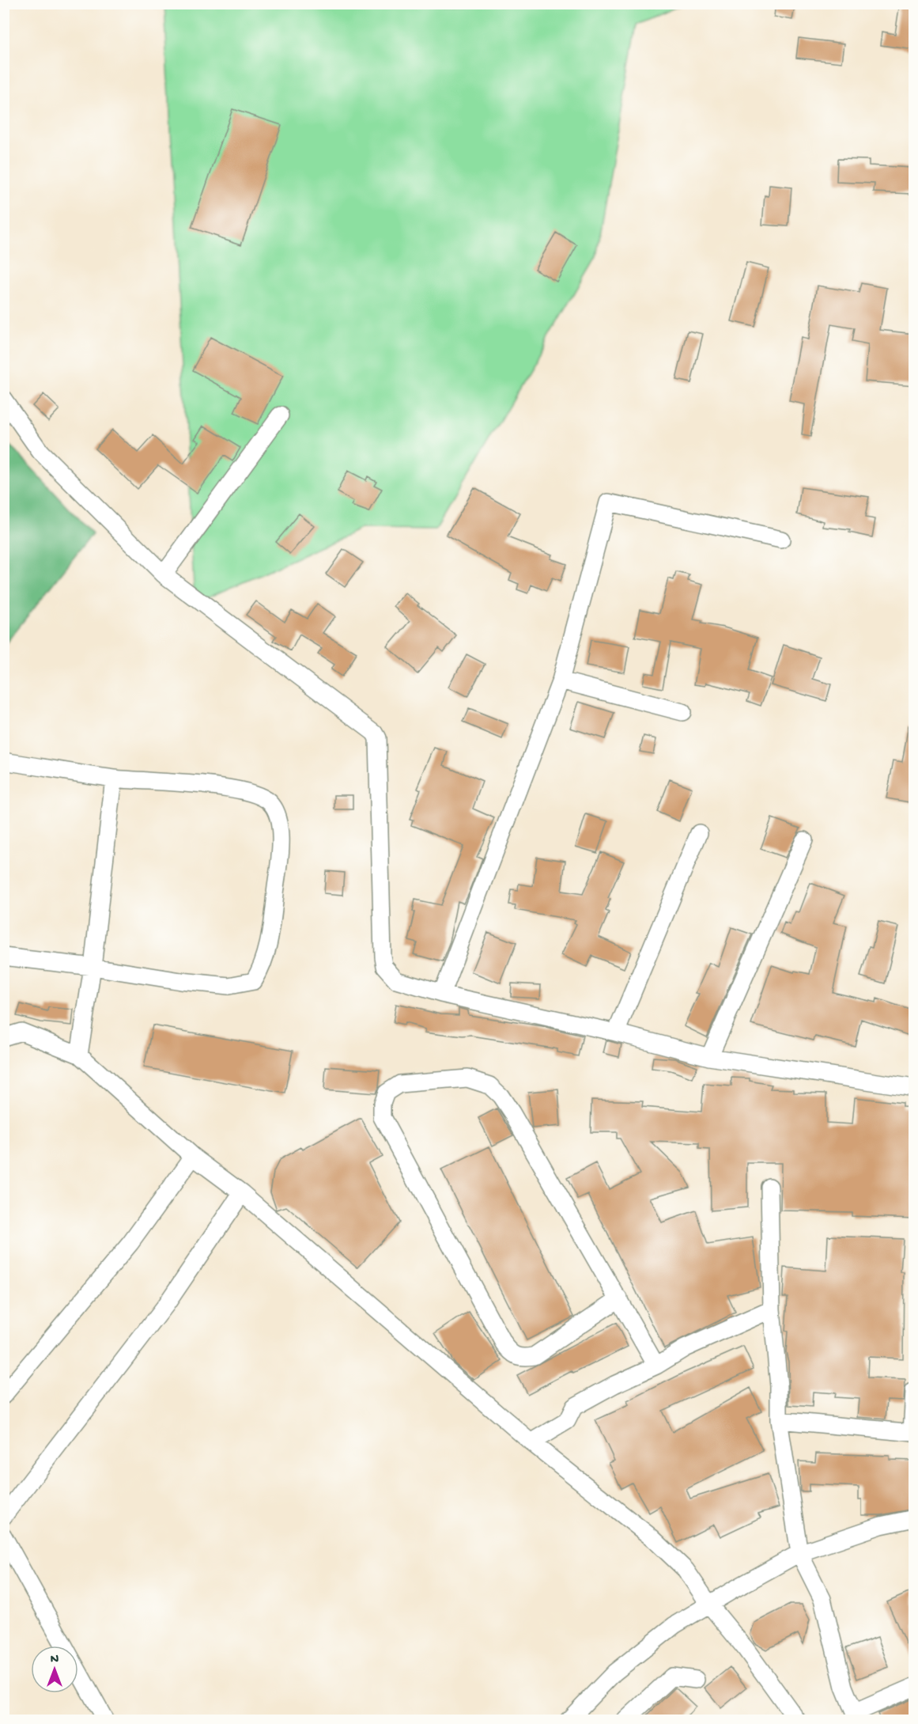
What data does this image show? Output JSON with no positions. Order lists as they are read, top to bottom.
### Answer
{
  "north": "top"
}
